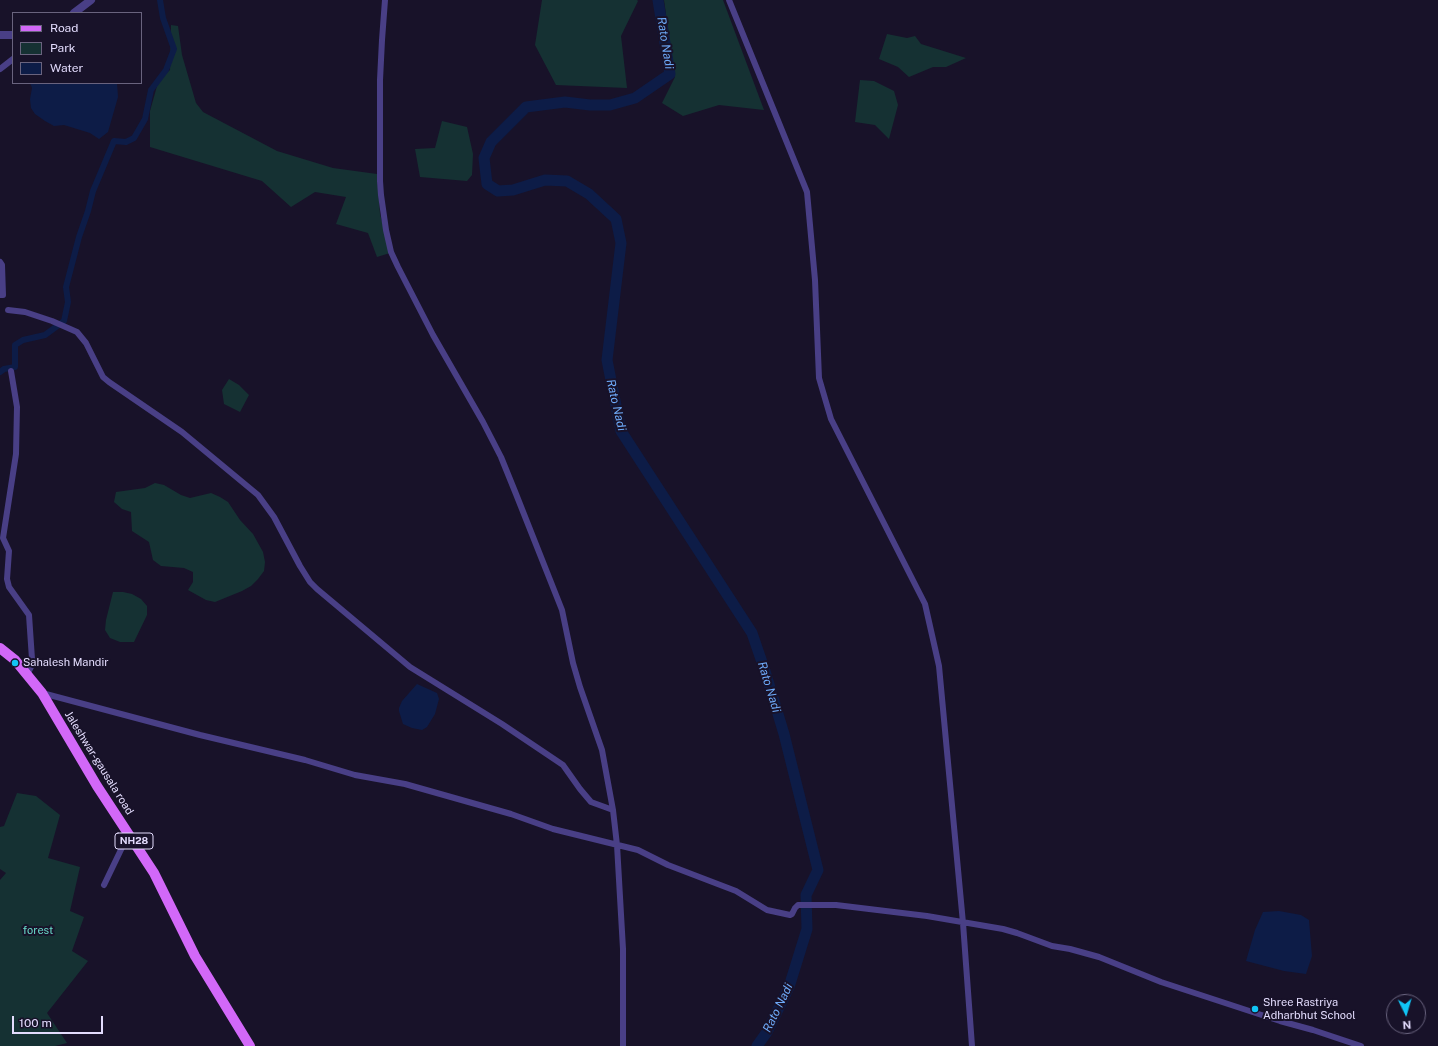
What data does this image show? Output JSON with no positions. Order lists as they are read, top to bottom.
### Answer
{
  "streets": {
    "main road": ["Jaleshwar-gausala road", "NH28"]
  },
  "water": ["Rato Nadi"],
  "parks": ["forest"],
  "places": ["Sahalesh Mandir", "Shree Rastriya Adharbhut School"],
  "legend": ["Road", "Park", "Water"],
  "scale_bar": "100 m",
  "north": "bottom"
}
